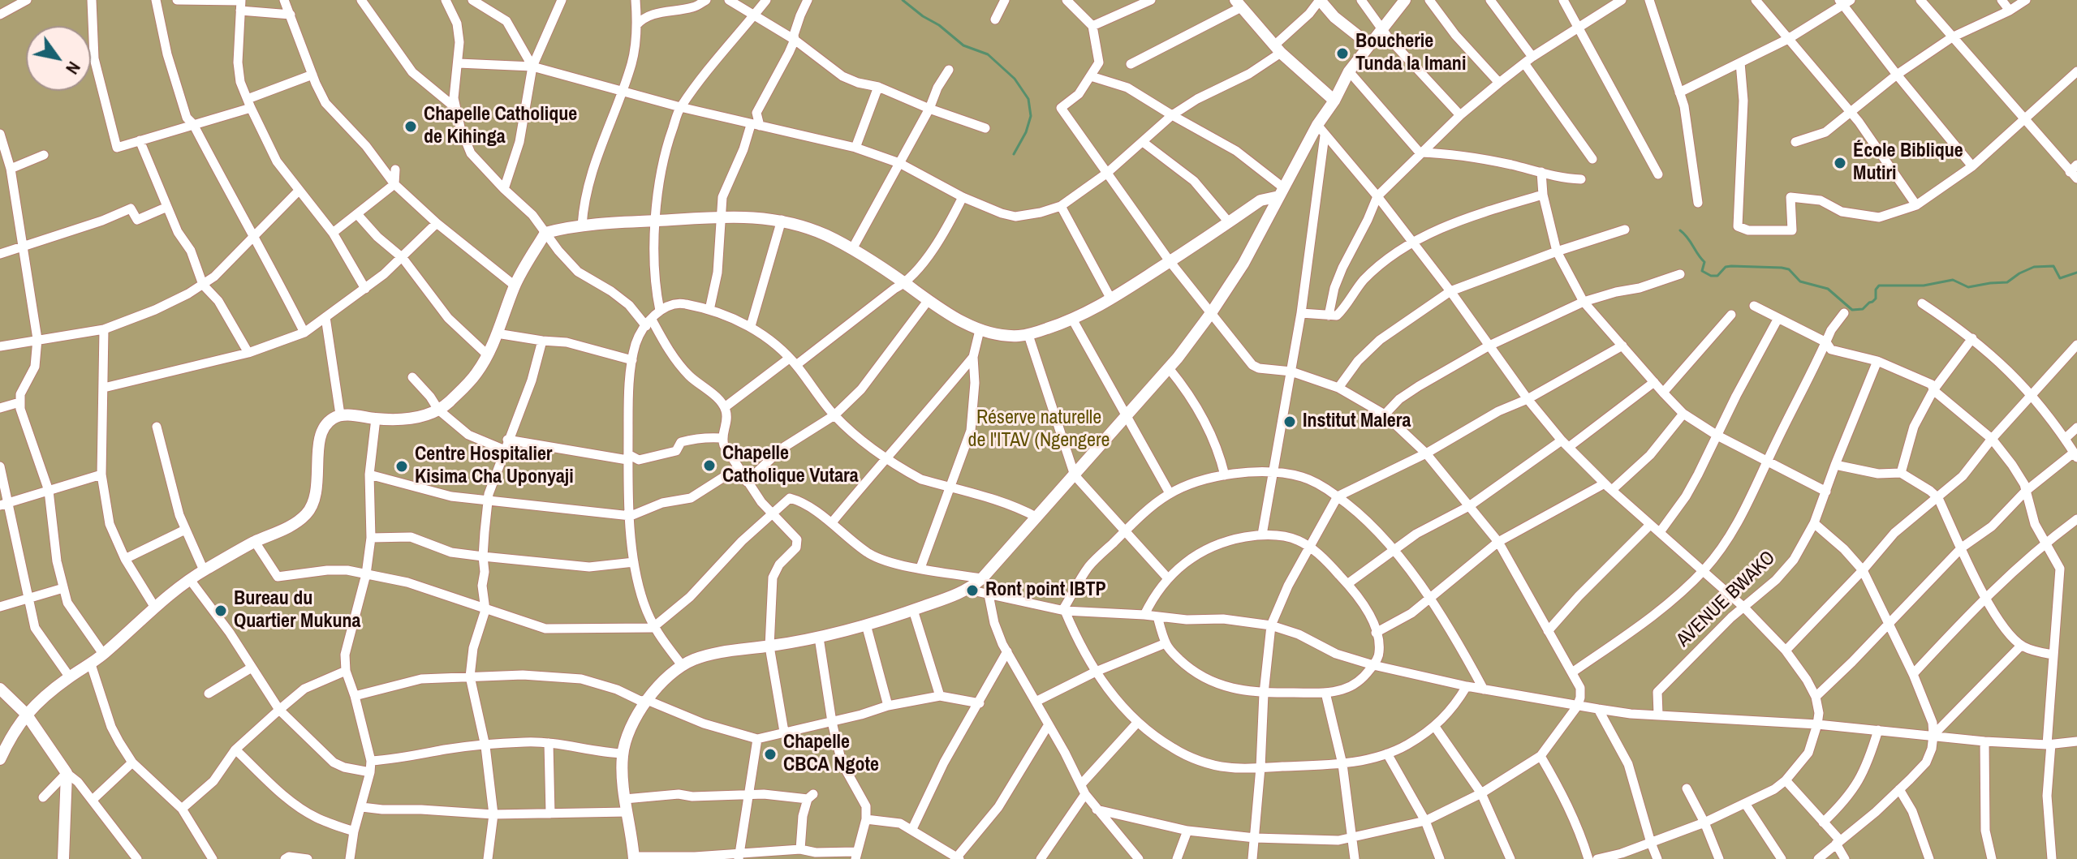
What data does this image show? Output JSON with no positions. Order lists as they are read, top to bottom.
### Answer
{
  "streets": {
    "street": ["AVENUE BWAKO"]
  },
  "parks": ["Réserve naturelle de l'ITAV (Ngengere"],
  "places": [
    "Boucherie Tunda la Imani",
    "Chapelle Catholique de Kihinga",
    "École Biblique Mutiri",
    "Institut Malera",
    "Chapelle Catholique Vutara",
    "Centre Hospitalier Kisima Cha Uponyaji",
    "Ront point IBTP",
    "Bureau du Quartier Mukuna",
    "Chapelle CBCA Ngote"
  ],
  "north": "bottom right"
}
